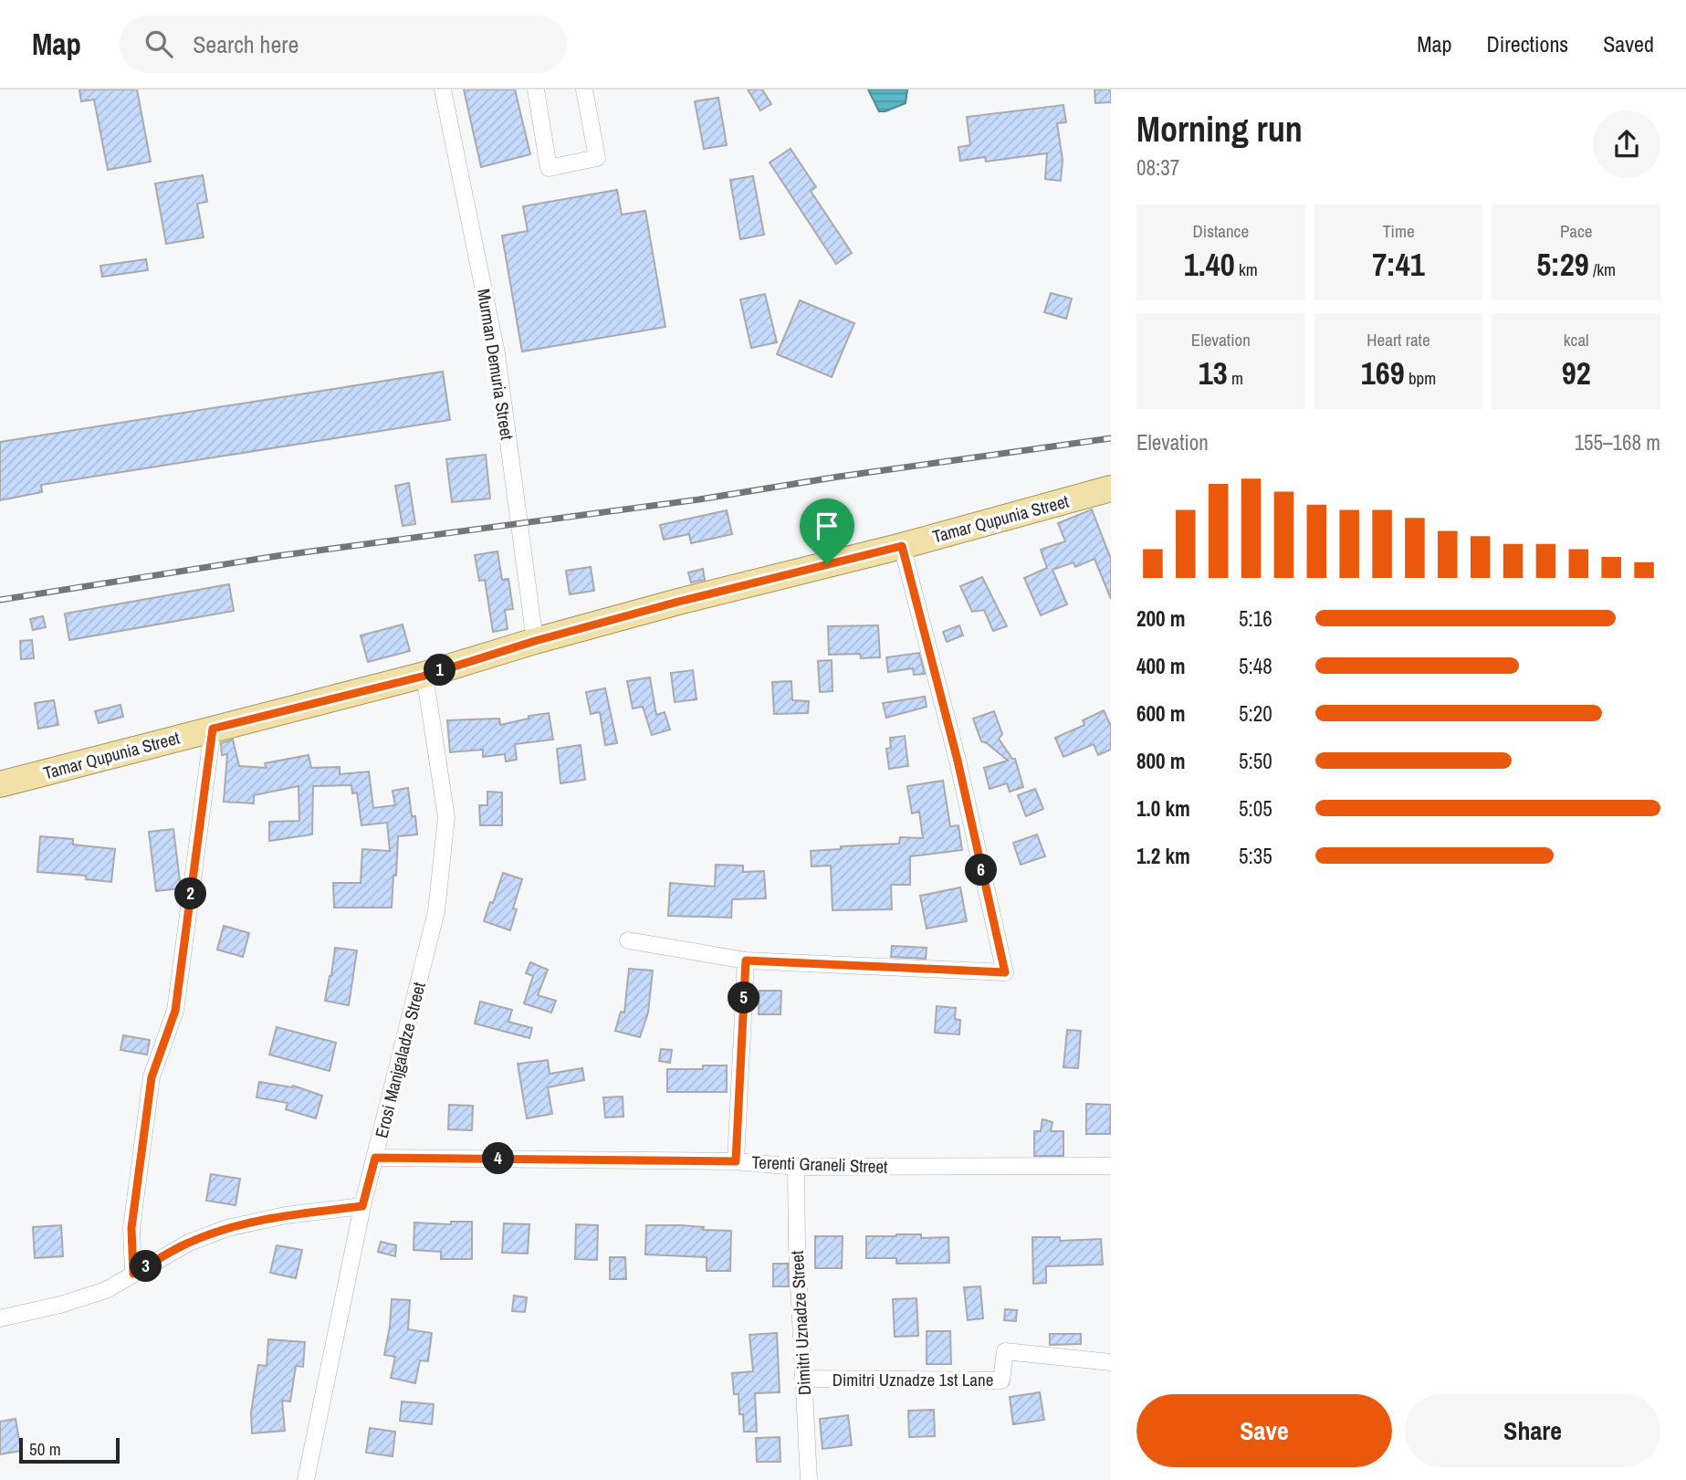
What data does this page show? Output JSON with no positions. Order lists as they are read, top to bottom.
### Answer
{
  "streets": {
    "main road": ["Tamar Qupunia Street"],
    "street": [
      "Murman Demuria Street",
      "Erosi Manjgaladze Street",
      "Terenti Graneli Street",
      "Dimitri Uznadze Street",
      "Dimitri Uznadze 1st Lane"
    ]
  },
  "crossings": [
    ["Murman Demuria Street", "Tamar Qupunia Street"],
    ["Tamar Qupunia Street", "Erosi Manjgaladze Street"],
    ["Erosi Manjgaladze Street", "Terenti Graneli Street"],
    ["Terenti Graneli Street", "Dimitri Uznadze Street"],
    ["Dimitri Uznadze Street", "Dimitri Uznadze 1st Lane"]
  ],
  "scale_bar": "50 m",
  "page": {
    "header": "Map",
    "search": "Search here",
    "nav": ["Map", "Directions", "Saved"],
    "heading": ["Morning run", "08:37"],
    "stats": [
      ["Distance", "1.40 km"],
      ["Time", "7:41"],
      ["Pace", "5:29 /km"],
      ["Elevation", "13 m"],
      ["Heart rate", "169 bpm"],
      ["kcal", "92"]
    ],
    "chart": ["Elevation", "155–168 m"],
    "list": [
      {
        "name": "200 m",
        "note": "5:16"
      },
      {
        "name": "400 m",
        "note": "5:48"
      },
      {
        "name": "600 m",
        "note": "5:20"
      },
      {
        "name": "800 m",
        "note": "5:50"
      },
      {
        "name": "1.0 km",
        "note": "5:05"
      },
      {
        "name": "1.2 km",
        "note": "5:35"
      }
    ],
    "pins": [
      "1",
      "6",
      "2",
      "5",
      "4",
      "3"
    ],
    "buttons": ["Save", "Share"],
    "scale": "50 m"
  }
}
